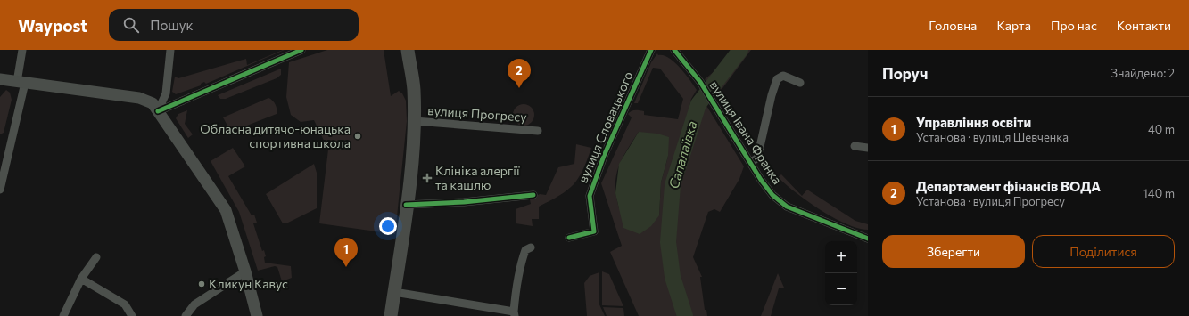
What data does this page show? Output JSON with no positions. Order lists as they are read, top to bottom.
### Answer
{
  "streets": {
    "street": ["вулиця Прогресу", "вулиця Словацького", "вулиця Івана Франка"]
  },
  "water": ["Сапалаївка"],
  "places": {
    "other": ["Обласна дитячо-юнацька спортивна школа", "Кликун Кавус"],
    "health": ["Клініка алергії та кашлю"]
  },
  "page": {
    "header": "Waypost",
    "search": "Пошук",
    "nav": [
      "Головна",
      "Карта",
      "Про нас",
      "Контакти"
    ],
    "heading": ["Поруч", "Знайдено: 2"],
    "pins": ["2", "1"],
    "list": [
      {
        "mark": "1",
        "name": "Управління освіти",
        "note": "Установа · вулиця Шевченка",
        "value": "40 m"
      },
      {
        "mark": "2",
        "name": "Департамент фінансів ВОДА",
        "note": "Установа · вулиця Прогресу",
        "value": "140 m"
      }
    ],
    "buttons": ["Зберегти", "Поділитися"],
    "map_buttons": ["+", "−"]
  }
}
